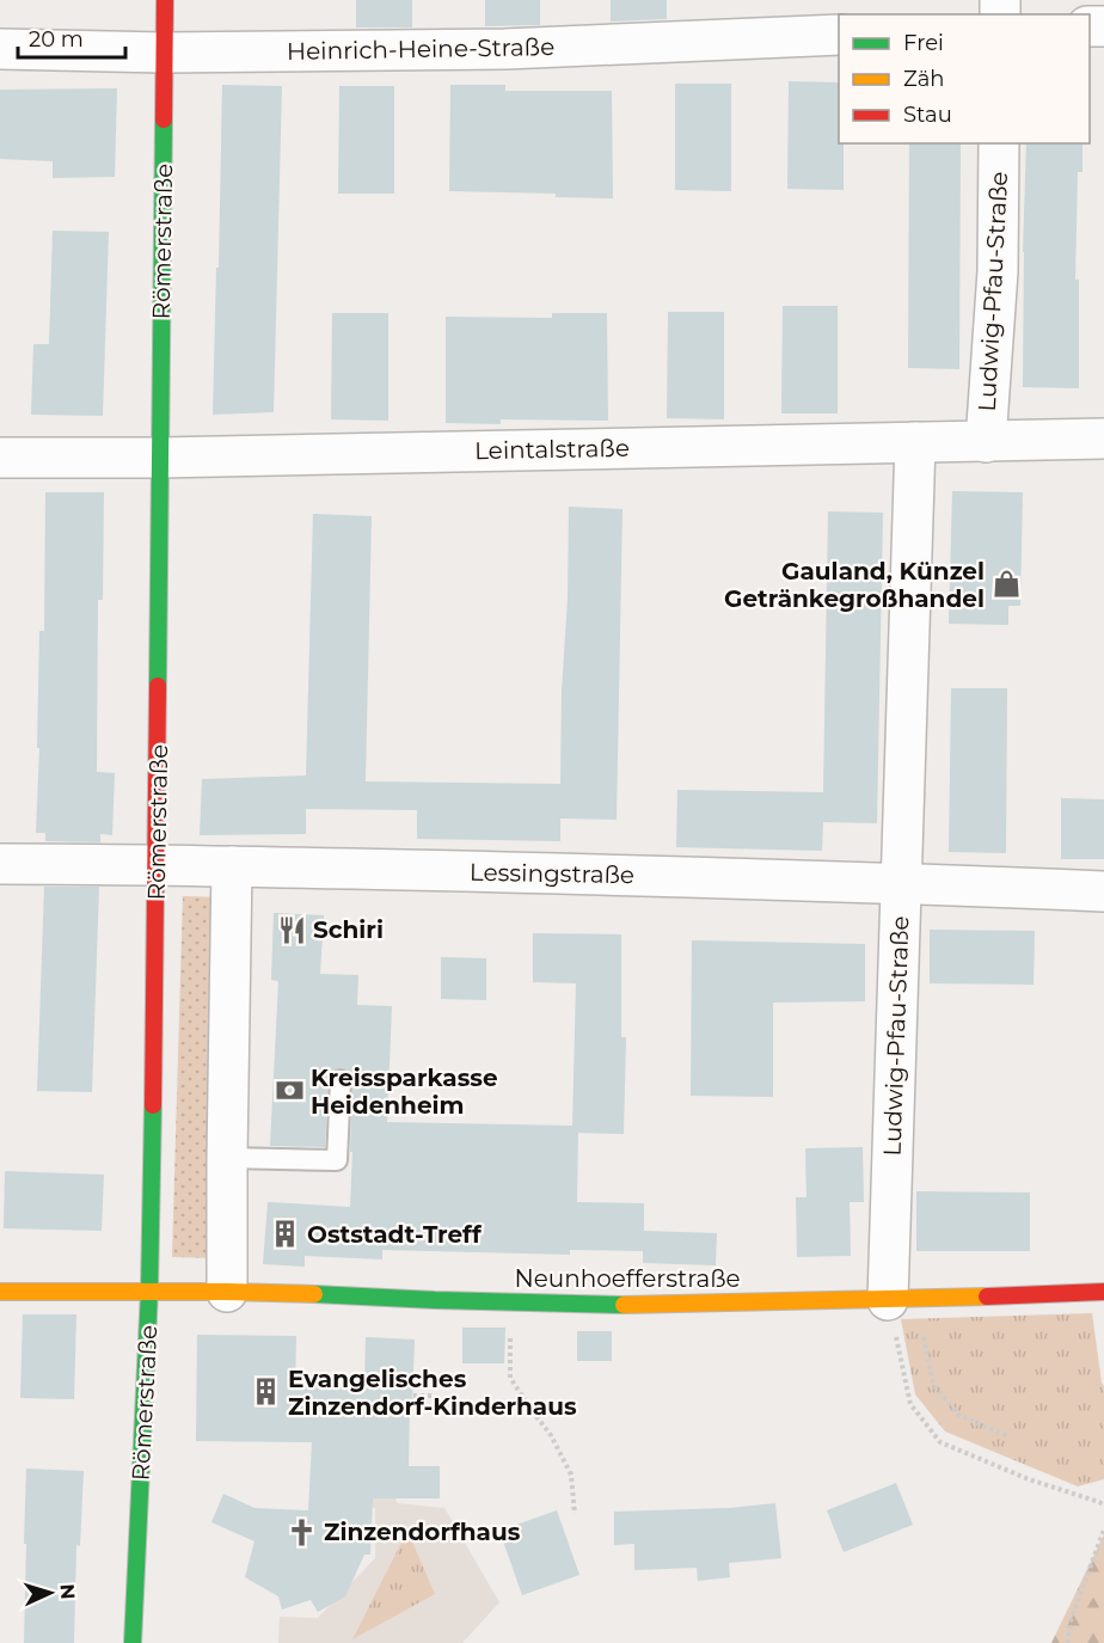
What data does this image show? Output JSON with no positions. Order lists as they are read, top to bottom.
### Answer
{
  "streets": {
    "street": [
      "Heinrich-Heine-Straße",
      "Römerstraße",
      "Ludwig-Pfau-Straße",
      "Leintalstraße",
      "Lessingstraße",
      "Neunhoefferstraße"
    ]
  },
  "crossings": [
    ["Heinrich-Heine-Straße", "Römerstraße"],
    ["Römerstraße", "Leintalstraße"],
    ["Römerstraße", "Lessingstraße"],
    ["Römerstraße", "Neunhoefferstraße"],
    ["Ludwig-Pfau-Straße", "Leintalstraße"],
    ["Ludwig-Pfau-Straße", "Lessingstraße"],
    ["Ludwig-Pfau-Straße", "Neunhoefferstraße"]
  ],
  "places": {
    "shop": ["Gauland, Künzel Getränkegroßhandel"],
    "restaurant": ["Schiri"],
    "bank": ["Kreissparkasse Heidenheim"],
    "building": ["Oststadt-Treff", "Evangelisches Zinzendorf-Kinderhaus"],
    "church": ["Zinzendorfhaus"]
  },
  "legend": ["Frei", "Zäh", "Stau"],
  "scale_bar": "20 m",
  "north": "right"
}
